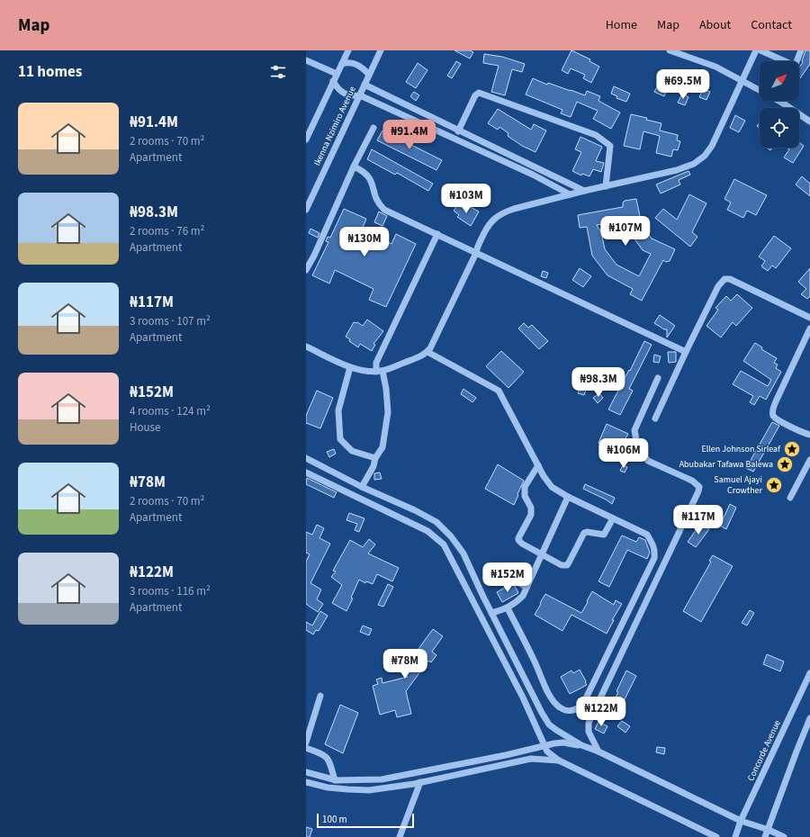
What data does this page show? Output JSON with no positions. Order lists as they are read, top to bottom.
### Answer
{
  "streets": {
    "street": ["Ikenna Nzimiro Avenue", "Concorde Avenue"]
  },
  "places": {
    "place": ["Ellen Johnson Sirleaf", "Abubakar Tafawa Balewa", "Samuel Ajayi Crowther"]
  },
  "scale_bar": "100 m",
  "north": "top right",
  "page": {
    "header": "Map",
    "nav": [
      "Home",
      "Map",
      "About",
      "Contact"
    ],
    "heading": "11 homes",
    "price": [
      "₦69.5M",
      "₦91.4M",
      "₦103M",
      "₦107M",
      "₦130M",
      "₦98.3M",
      "₦106M",
      "₦117M",
      "₦152M",
      "₦78M",
      "₦122M"
    ],
    "list": [
      {
        "name": "₦91.4M",
        "note": "2 rooms · 70 m² · Apartment"
      },
      {
        "name": "₦98.3M",
        "note": "2 rooms · 76 m² · Apartment"
      },
      {
        "name": "₦117M",
        "note": "3 rooms · 107 m² · Apartment"
      },
      {
        "name": "₦152M",
        "note": "4 rooms · 124 m² · House"
      },
      {
        "name": "₦78M",
        "note": "2 rooms · 70 m² · Apartment"
      },
      {
        "name": "₦122M",
        "note": "3 rooms · 116 m² · Apartment"
      }
    ],
    "scale": "100 m"
  }
}
